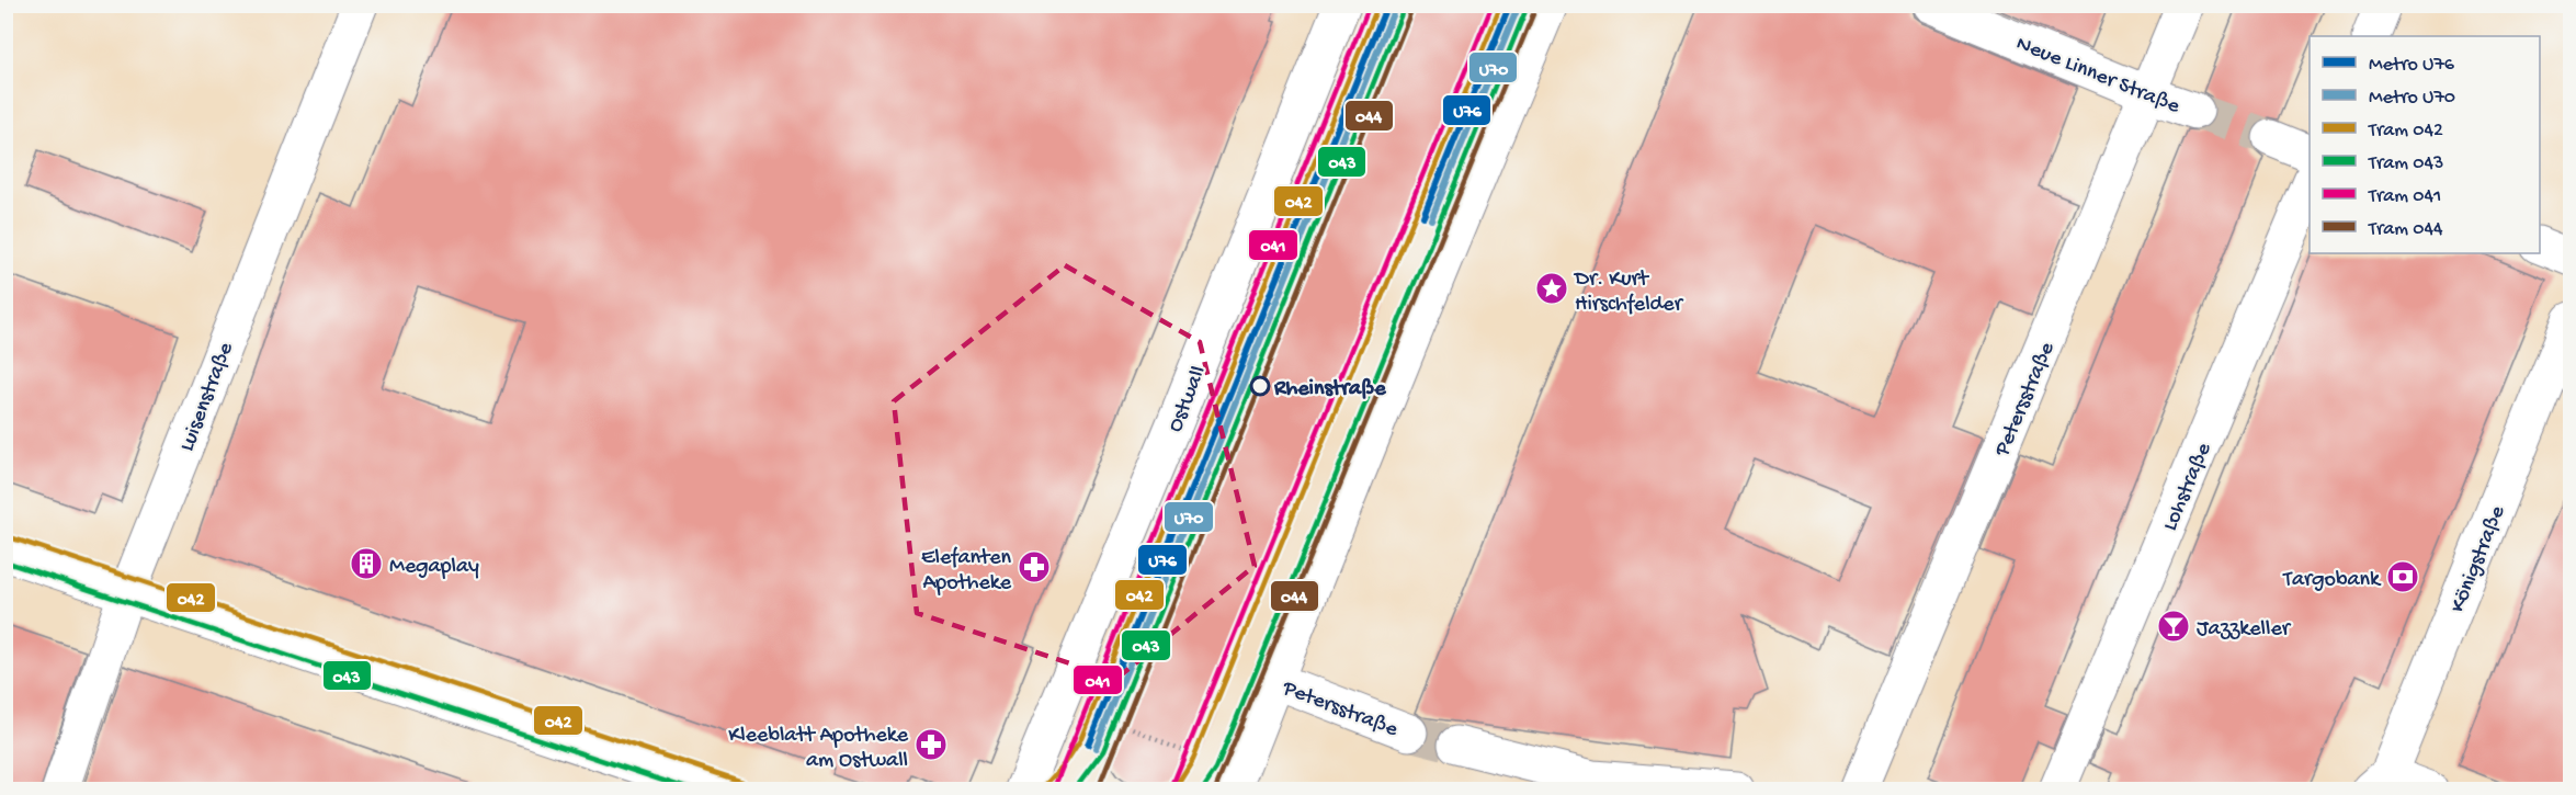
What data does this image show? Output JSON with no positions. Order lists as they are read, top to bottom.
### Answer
{
  "streets": {
    "street": [
      "Neue Linner Straße",
      "Luisenstraße",
      "Ostwall",
      "Petersstraße",
      "Lohstraße",
      "Königstraße"
    ]
  },
  "crossings": [
    ["Neue Linner Straße", "Petersstraße"]
  ],
  "places": {
    "place": ["Dr. Kurt Hirschfelder"],
    "other": ["Rheinstraße"],
    "building": ["Megaplay"],
    "pharmacy": ["Elefanten Apotheke", "Kleeblatt Apotheke am Ostwall"],
    "bank": ["Targobank"],
    "bar": ["Jazzkeller"]
  },
  "lines": [
    "metro line U76",
    "tram line 042",
    "tram line 041",
    "metro line U70",
    "tram line 043",
    "tram line 044"
  ],
  "legend": [
    "Metro U76",
    "Metro U70",
    "Tram 042",
    "Tram 043",
    "Tram 041",
    "Tram 044"
  ]
}
